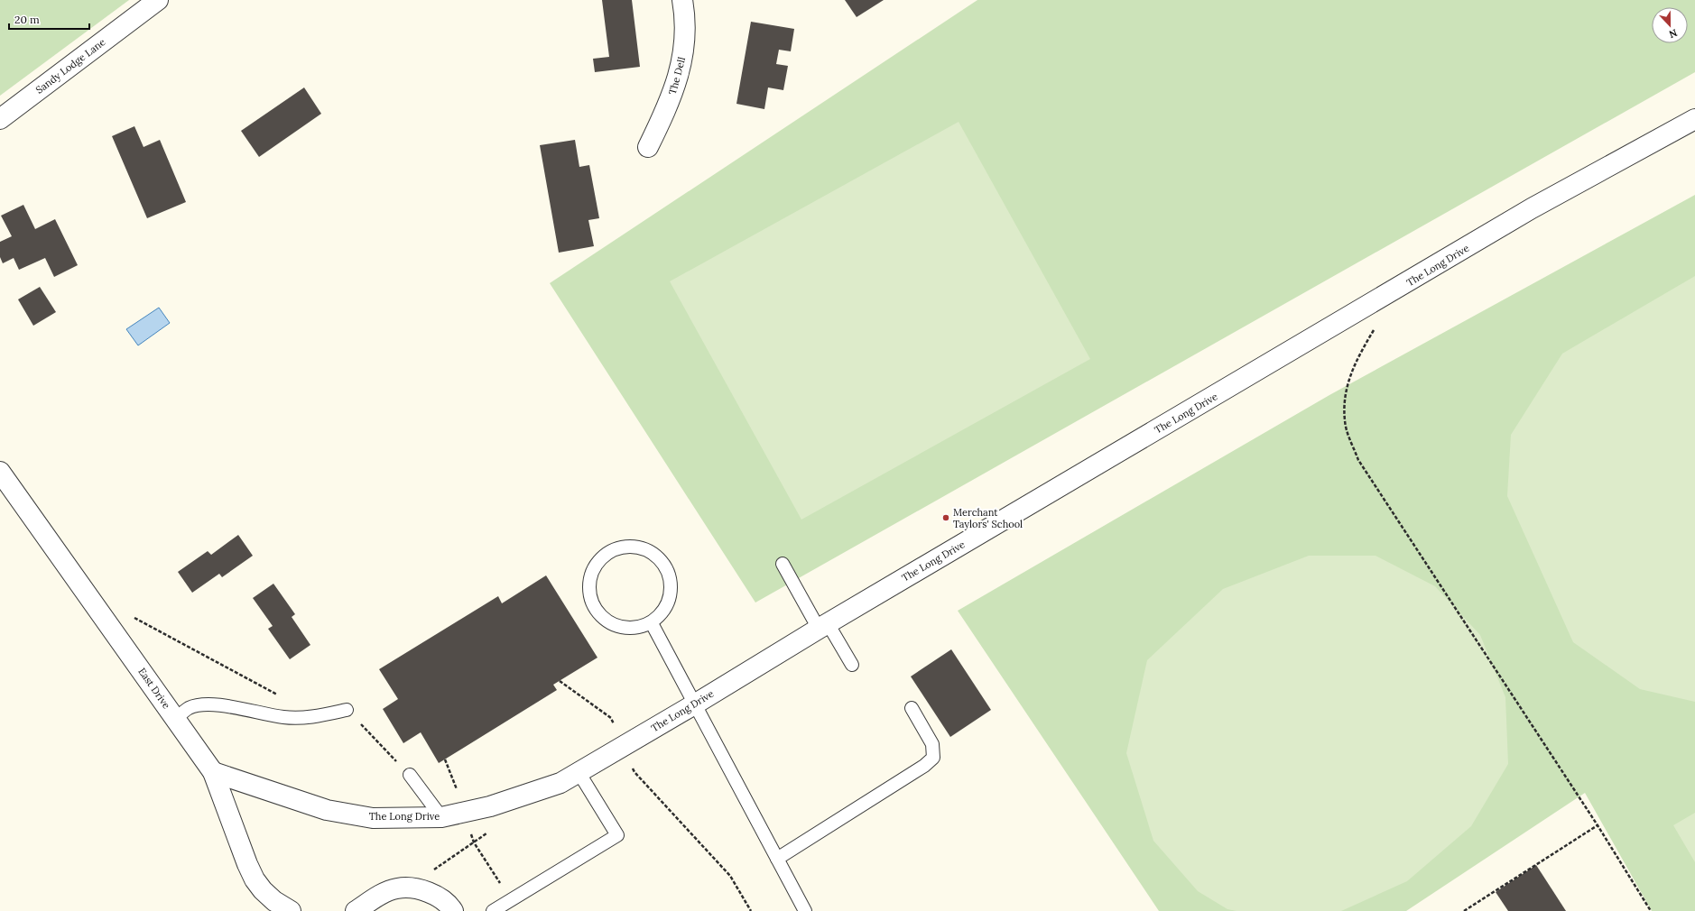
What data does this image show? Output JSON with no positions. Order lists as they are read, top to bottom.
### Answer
{
  "streets": {
    "street": [
      "Sandy Lodge Lane",
      "The Dell",
      "The Long Drive",
      "East Drive"
    ]
  },
  "crossings": [
    ["The Long Drive", "East Drive"]
  ],
  "places": ["Merchant Taylors' School"],
  "scale_bar": "20 m",
  "north": "bottom"
}
